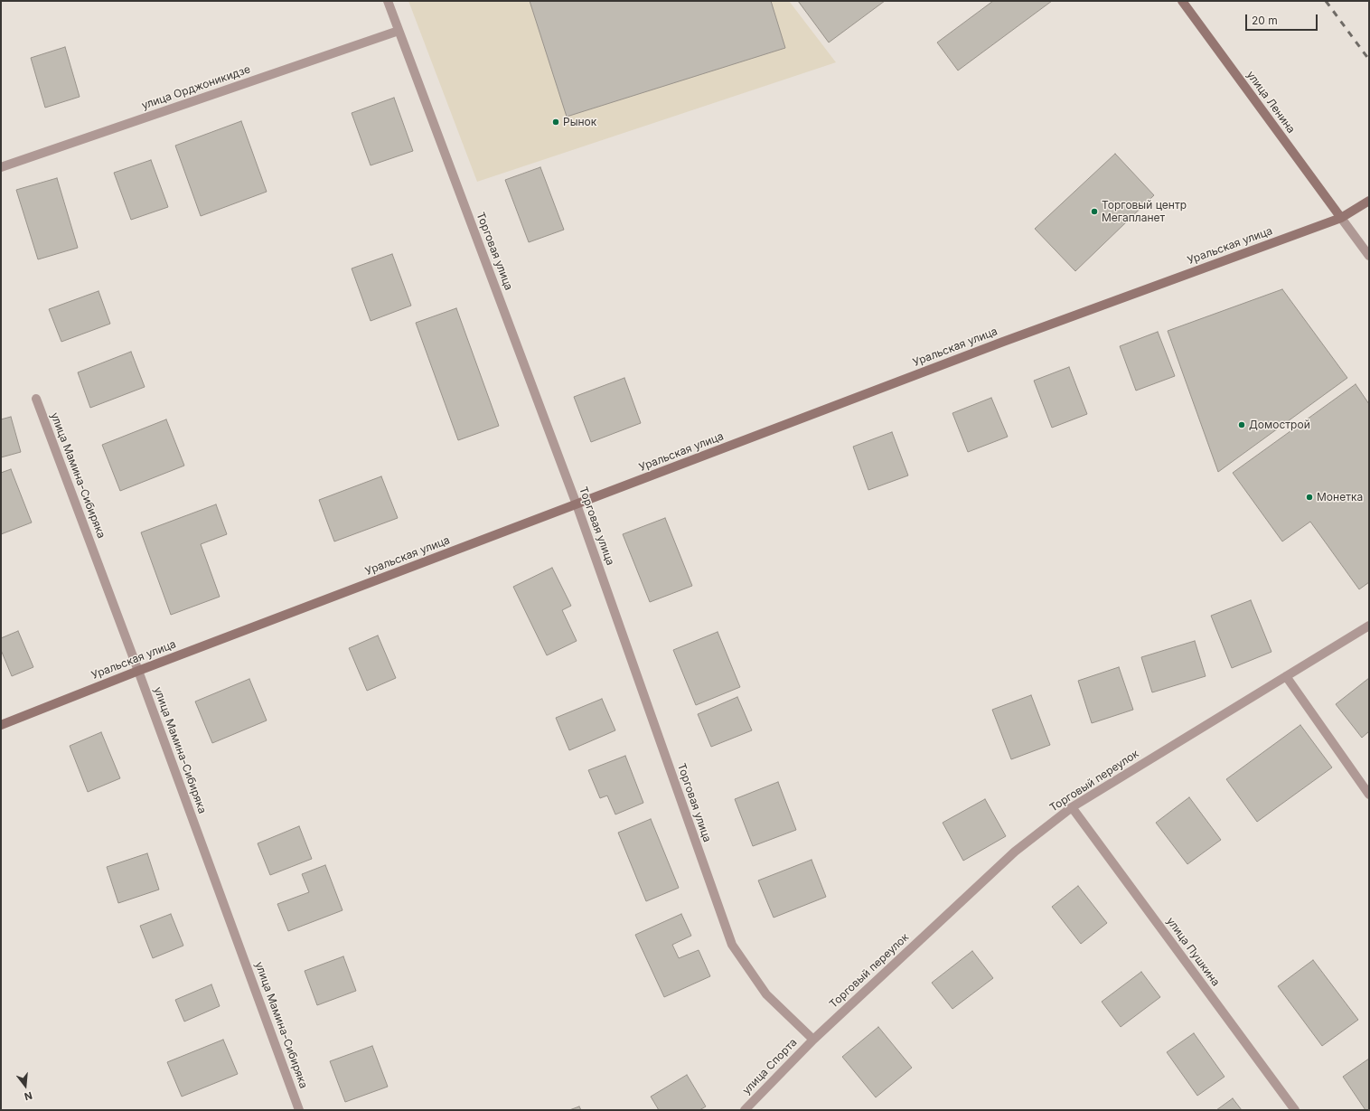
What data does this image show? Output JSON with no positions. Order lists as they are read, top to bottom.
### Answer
{
  "streets": {
    "main road": ["улица Ленина", "Уральская улица"],
    "street": [
      "улица Орджоникидзе",
      "Торговая улица",
      "улица Мамина-Сибиряка",
      "Торговый переулок",
      "улица Пушкина",
      "улица Спорта"
    ]
  },
  "crossings": [
    ["улица Орджоникидзе", "Торговая улица"],
    ["улица Ленина", "Уральская улица"],
    ["Уральская улица", "Торговая улица"],
    ["Уральская улица", "улица Мамина-Сибиряка"],
    ["Торговая улица", "Торговый переулок"],
    ["Торговая улица", "улица Спорта"],
    ["Торговый переулок", "улица Пушкина"],
    ["Торговый переулок", "улица Спорта"]
  ],
  "places": [
    "Рынок",
    "Торговый центр Мегапланет",
    "Домострой",
    "Монетка"
  ],
  "scale_bar": "20 m",
  "north": "bottom"
}
